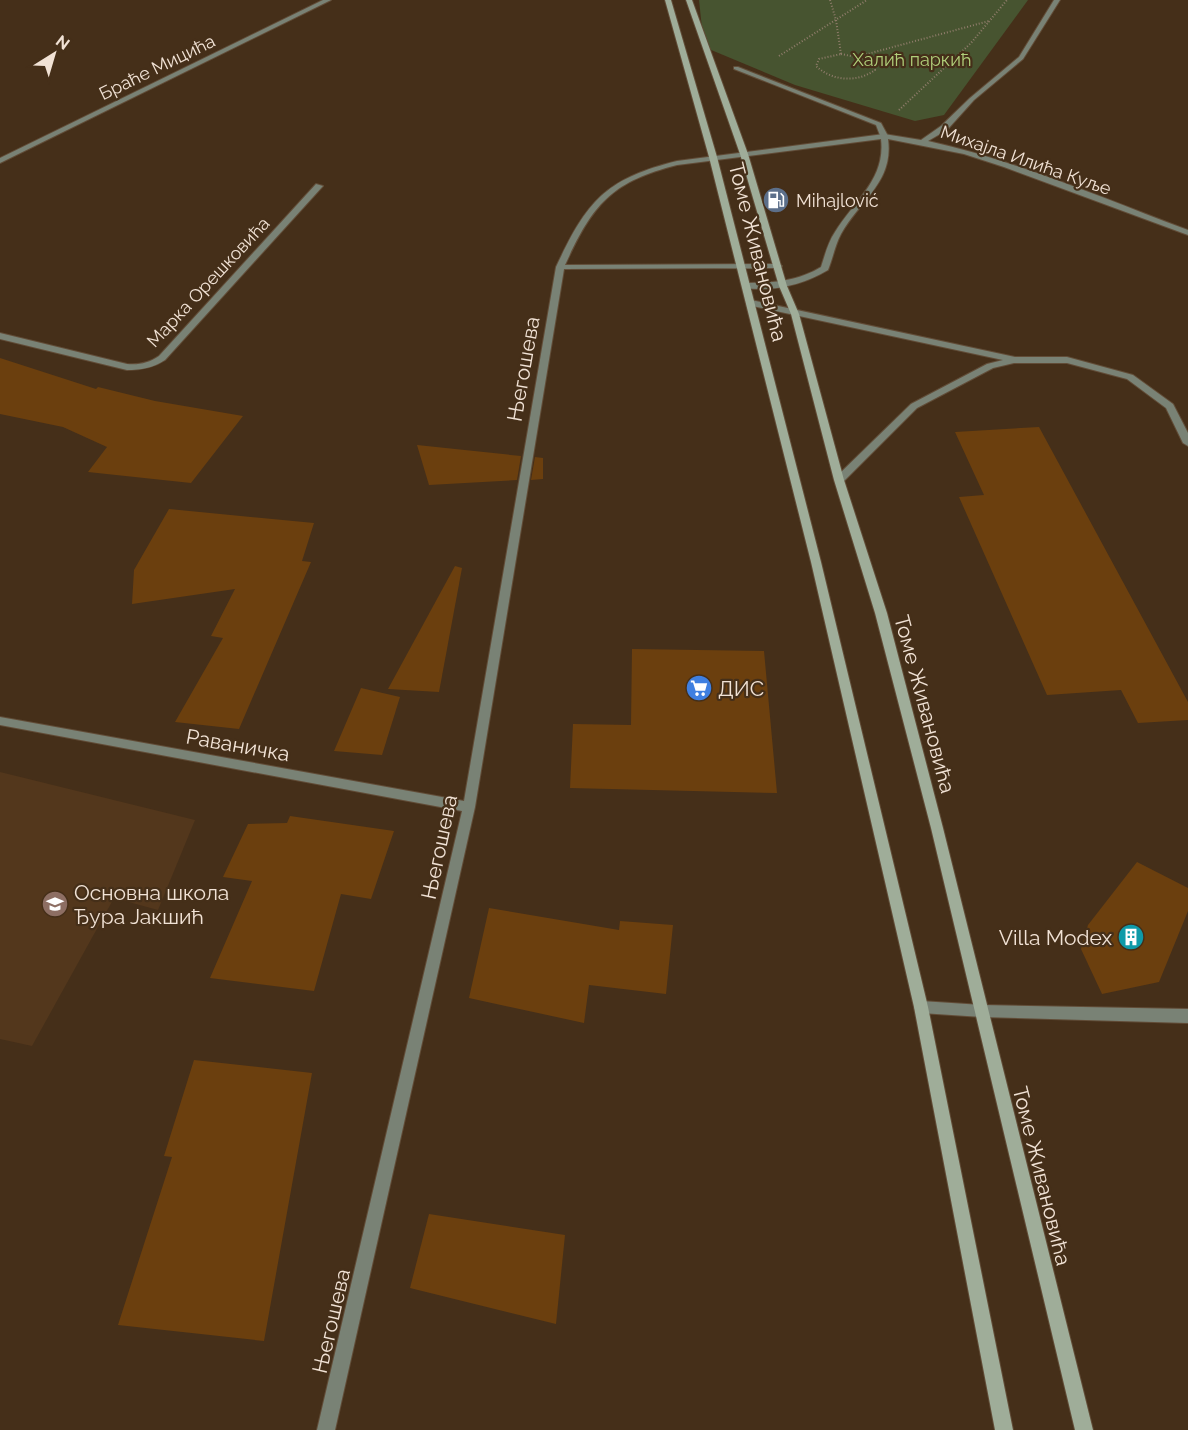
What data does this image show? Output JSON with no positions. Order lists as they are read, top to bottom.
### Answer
{
  "streets": {
    "main road": ["Томе Живановића"],
    "street": [
      "Браће Мицића",
      "Михајла Илића Куље",
      "Марка Орешковића",
      "Његошева",
      "Раваничка"
    ]
  },
  "crossings": [
    ["Михајла Илића Куље", "Томе Живановића"],
    ["Михајла Илића Куље", "Његошева"],
    ["Томе Живановића", "Његошева"],
    ["Његошева", "Раваничка"]
  ],
  "parks": ["Халић паркић"],
  "places": {
    "fuel station": ["Mihajlović"],
    "supermarket": ["ДИС"],
    "school or university": ["Основна школа Ђура Јакшић"],
    "building": ["Villa Modex"]
  },
  "north": "top right"
}
